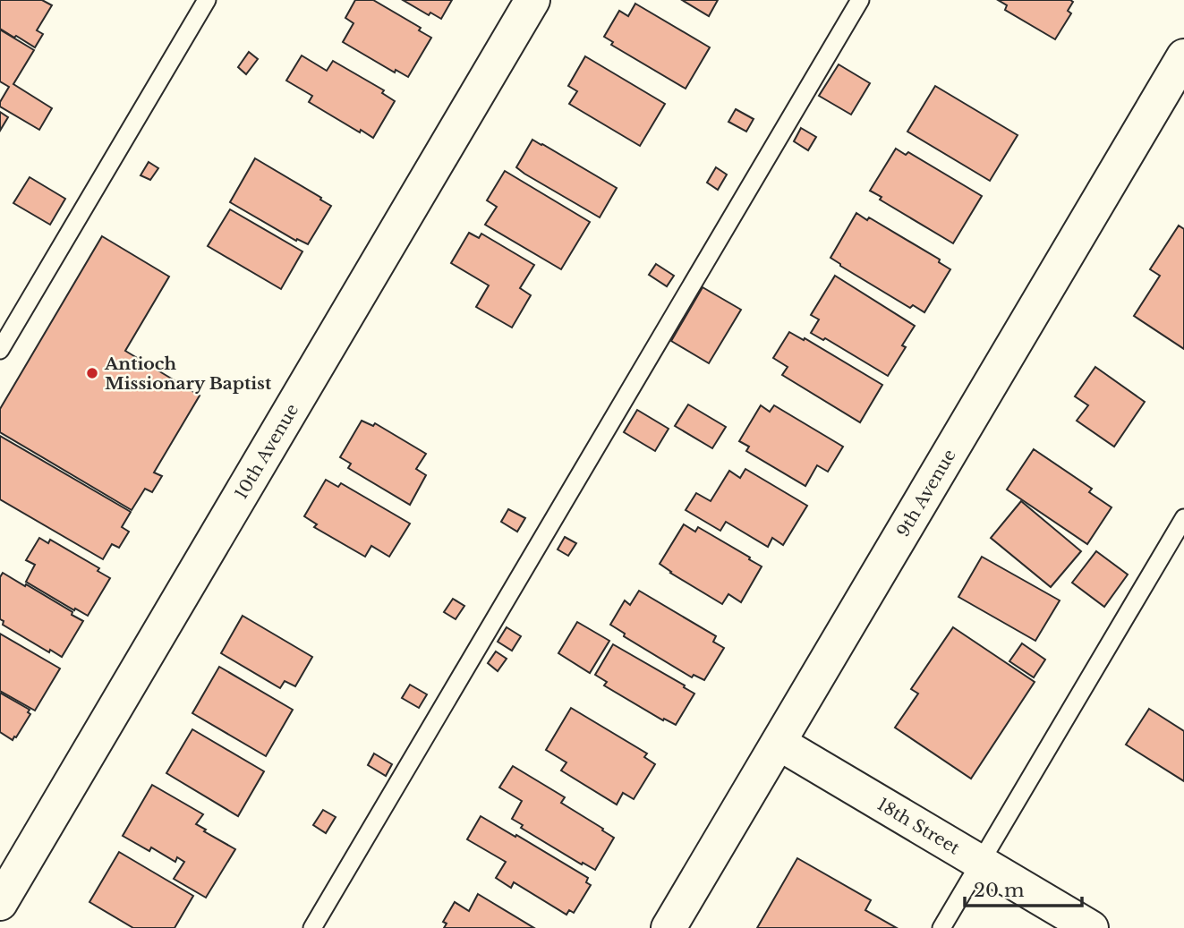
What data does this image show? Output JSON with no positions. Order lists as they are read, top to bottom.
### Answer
{
  "streets": {
    "street": ["10th Avenue", "9th Avenue", "18th Street"]
  },
  "crossings": [
    ["9th Avenue", "18th Street"]
  ],
  "places": ["Antioch Missionary Baptist"],
  "scale_bar": "20 m"
}
